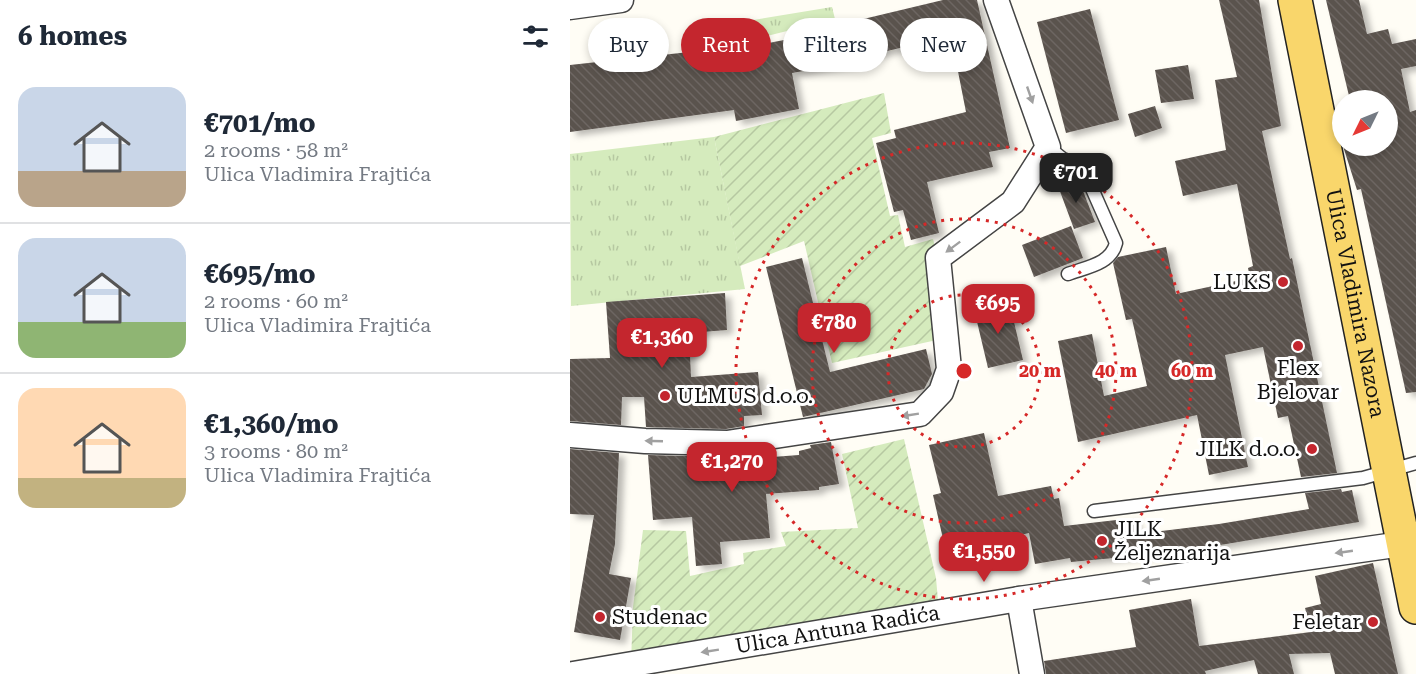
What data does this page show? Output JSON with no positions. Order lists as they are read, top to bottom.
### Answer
{
  "streets": {
    "main road": ["Ulica Vladimira Nazora"],
    "street": ["Ulica Antuna Radića"]
  },
  "crossings": [
    ["Ulica Vladimira Nazora", "Ulica Antuna Radića"]
  ],
  "one_way": ["Ulica Antuna Radića"],
  "places": [
    "LUKS",
    "Flex Bjelovar",
    "ULMUS d.o.o.",
    "JILK d.o.o.",
    "JILK Željeznarija",
    "Studenac",
    "Feletar"
  ],
  "north": "bottom left",
  "page": {
    "heading": "6 homes",
    "chip": [
      "Buy",
      "Rent",
      "Filters",
      "New"
    ],
    "list": [
      {
        "name": "€701/mo",
        "note": "2 rooms · 58 m² · Ulica Vladimira Frajtića"
      },
      {
        "name": "€695/mo",
        "note": "2 rooms · 60 m² · Ulica Vladimira Frajtića"
      },
      {
        "name": "€1,360/mo",
        "note": "3 rooms · 80 m² · Ulica Vladimira Frajtića"
      }
    ],
    "price": [
      "€701",
      "€695",
      "€780",
      "€1,360",
      "€1,270",
      "€1,550"
    ]
  },
  "rings": ["20 m", "40 m", "60 m"]
}
